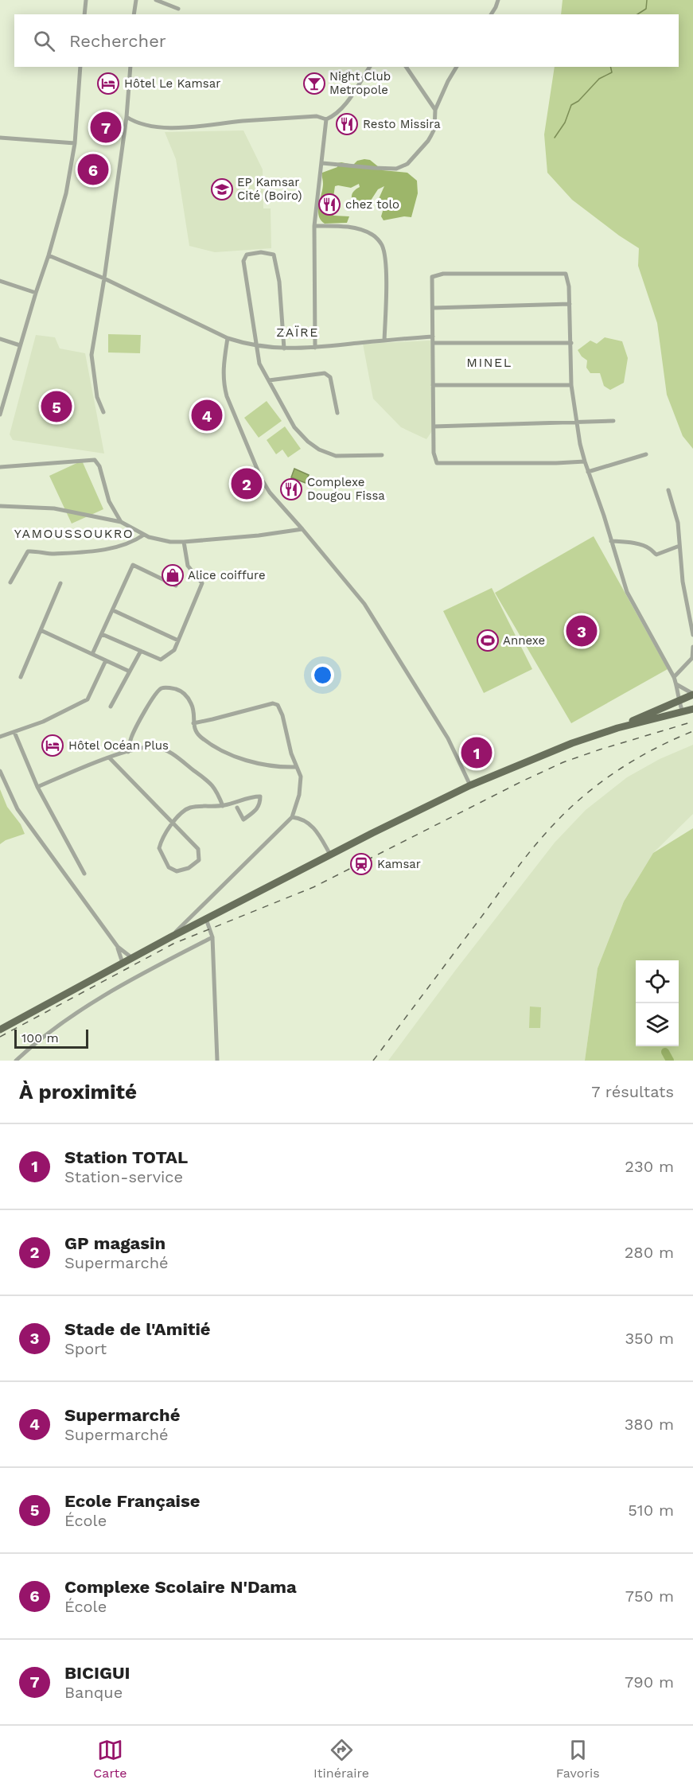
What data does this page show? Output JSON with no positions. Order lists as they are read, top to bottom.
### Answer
{
  "districts": ["ZAÏRE", "MINEL", "YAMOUSSOUKRO"],
  "places": {
    "hotel": ["Hôtel Le Kamsar", "Hôtel Océan Plus"],
    "bar": ["Night Club Metropole"],
    "restaurant": ["Resto Missira", "chez tolo", "Complexe Dougou Fissa"],
    "school or university": ["EP Kamsar Cité (Boiro)"],
    "shop": ["Alice coiffure"],
    "sports": ["Annexe"],
    "station": ["Kamsar"]
  },
  "scale_bar": "100 m",
  "page": {
    "search": "Rechercher",
    "pins": [
      "7",
      "6",
      "5",
      "4",
      "2",
      "3",
      "1"
    ],
    "scale": "100 m",
    "heading": ["À proximité", "7 résultats"],
    "list": [
      {
        "mark": "1",
        "name": "Station TOTAL",
        "note": "Station-service",
        "value": "230 m"
      },
      {
        "mark": "2",
        "name": "GP magasin",
        "note": "Supermarché",
        "value": "280 m"
      },
      {
        "mark": "3",
        "name": "Stade de l'Amitié",
        "note": "Sport",
        "value": "350 m"
      },
      {
        "mark": "4",
        "name": "Supermarché",
        "note": "Supermarché",
        "value": "380 m"
      },
      {
        "mark": "5",
        "name": "Ecole Française",
        "note": "École",
        "value": "510 m"
      },
      {
        "mark": "6",
        "name": "Complexe Scolaire N'Dama",
        "note": "École",
        "value": "750 m"
      },
      {
        "mark": "7",
        "name": "BICIGUI",
        "note": "Banque",
        "value": "790 m"
      }
    ],
    "nav": ["Carte", "Itinéraire", "Favoris"]
  }
}
